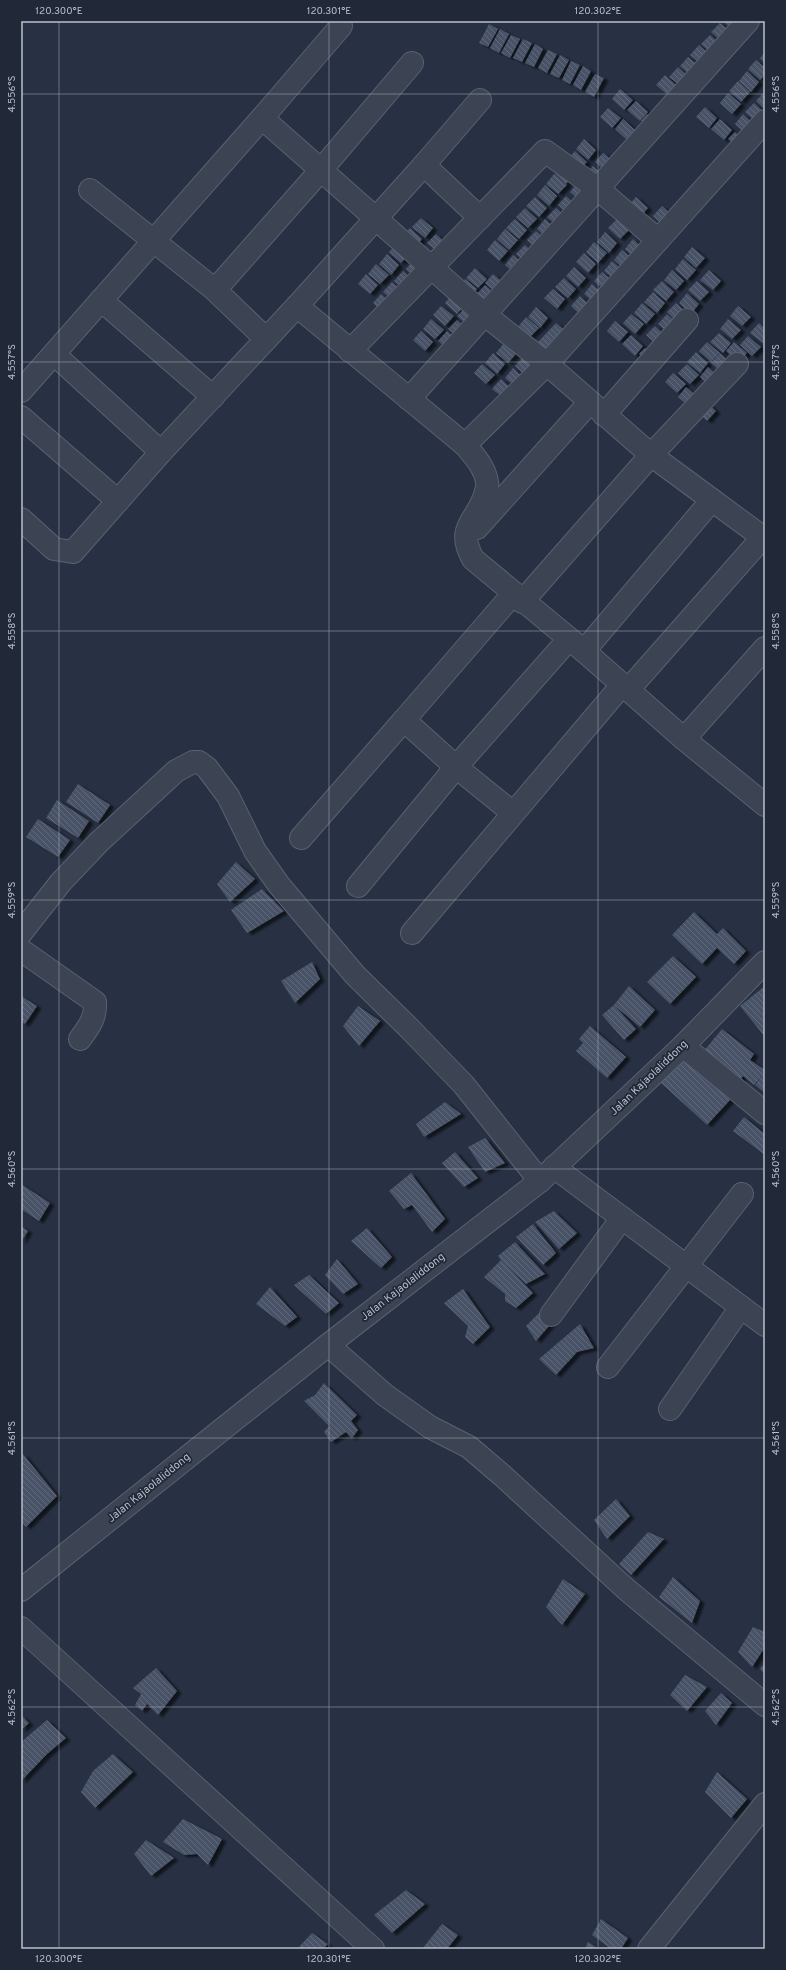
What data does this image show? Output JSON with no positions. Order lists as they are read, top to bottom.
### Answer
{
  "streets": {
    "street": ["Jalan Kajaolaliddong"]
  },
  "coordinates": [
    "120.300°E",
    "120.301°E",
    "120.302°E",
    "4.556°S",
    "4.557°S",
    "4.558°S",
    "4.559°S",
    "4.560°S",
    "4.561°S",
    "4.562°S"
  ]
}
